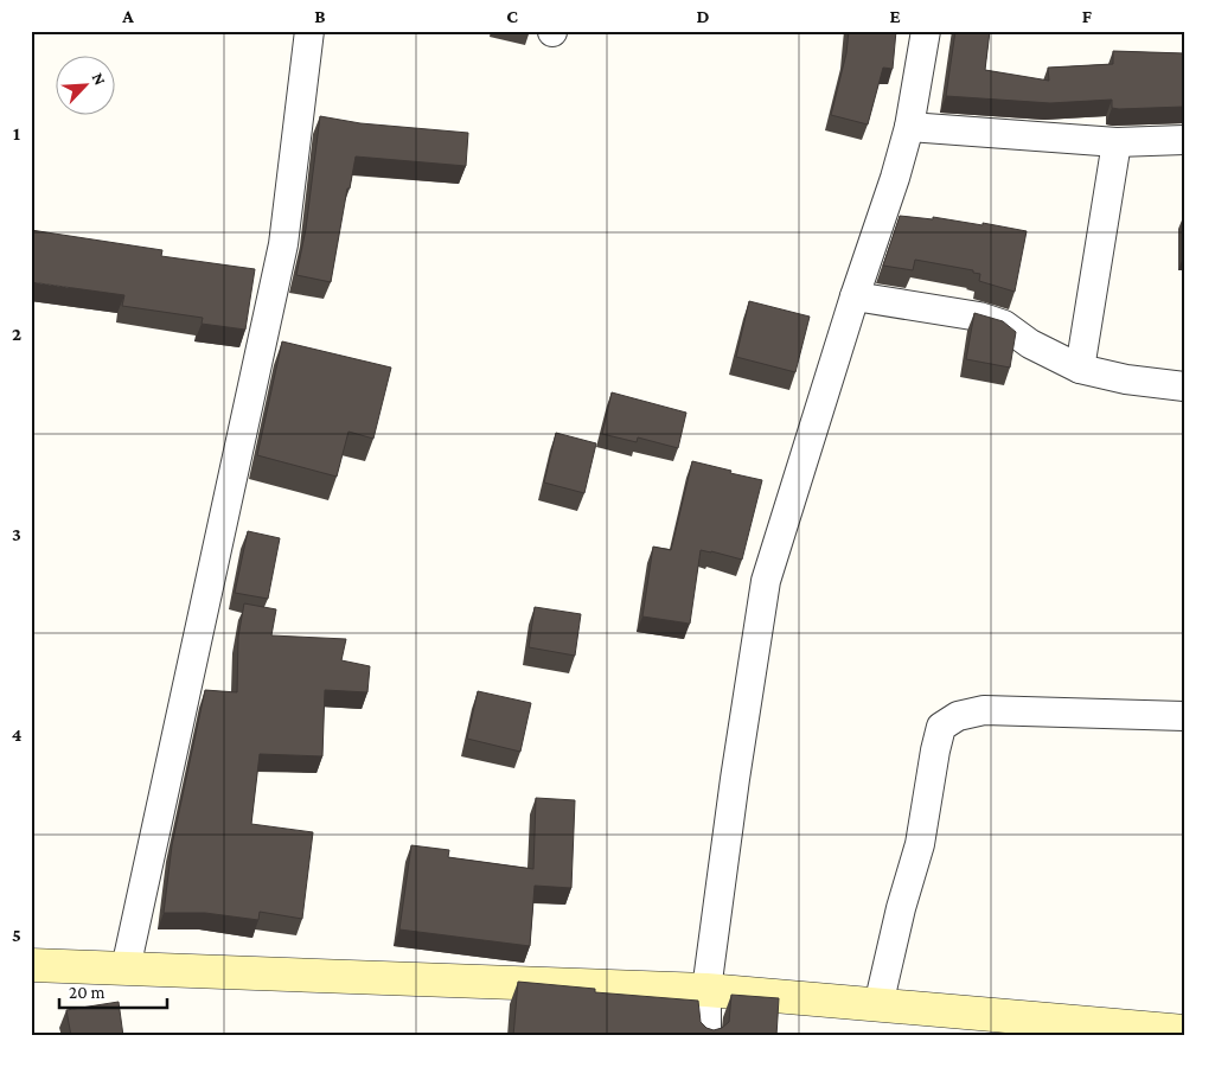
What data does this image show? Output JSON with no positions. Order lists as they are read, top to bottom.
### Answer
{
  "scale_bar": "20 m",
  "north": "top right",
  "grid": {
    "columns": [
      "A",
      "B",
      "C",
      "D",
      "E",
      "F"
    ],
    "rows": [
      "1",
      "2",
      "3",
      "4",
      "5"
    ]
  }
}
